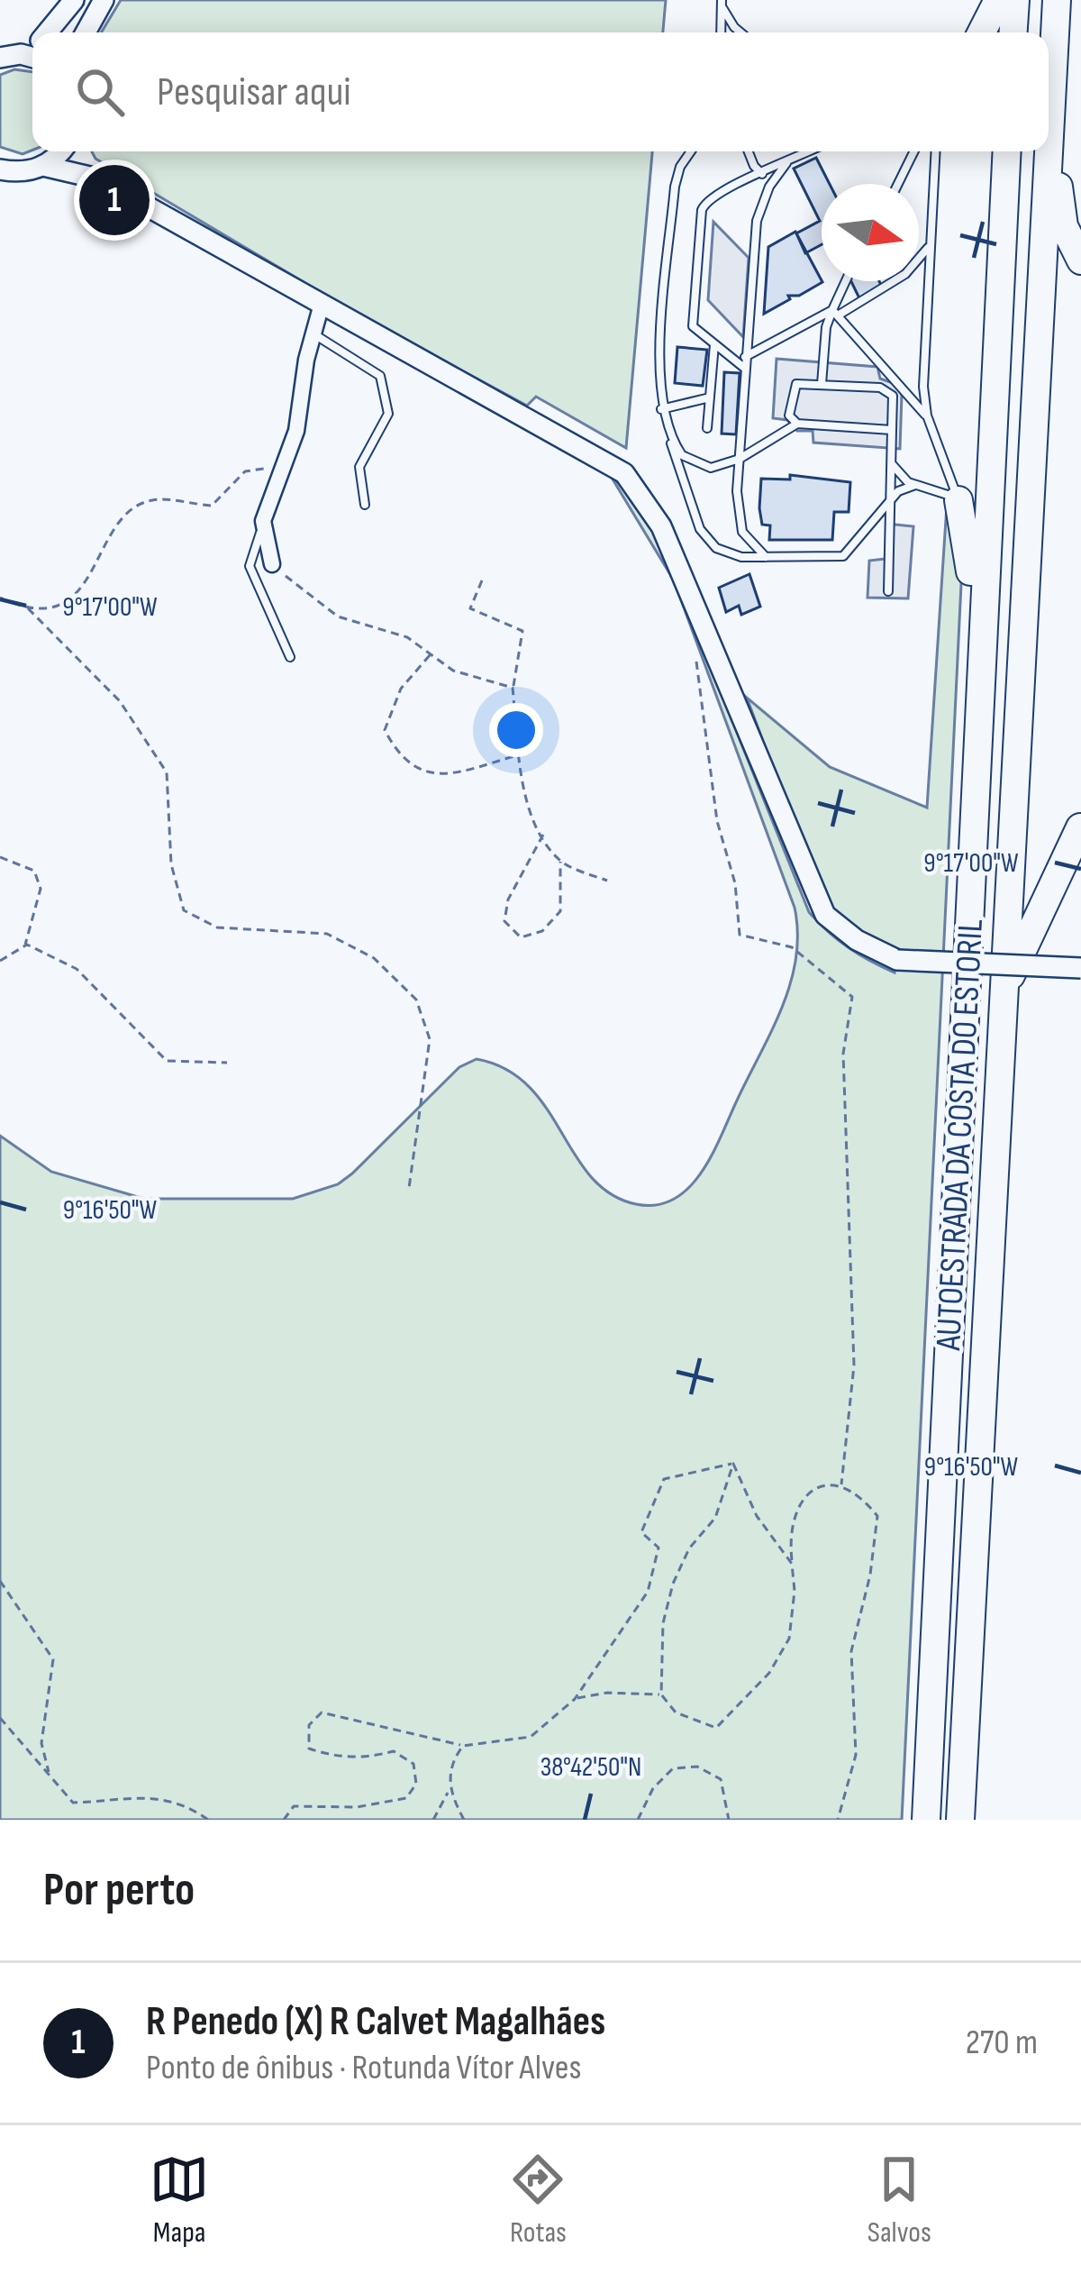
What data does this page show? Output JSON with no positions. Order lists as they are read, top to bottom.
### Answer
{
  "streets": {
    "highway": ["AUTOESTRADA DA COSTA DO ESTORIL"]
  },
  "north": "right",
  "page": {
    "search": "Pesquisar aqui",
    "pins": "1",
    "heading": "Por perto",
    "list": [
      {
        "mark": "1",
        "name": "R Penedo (X) R Calvet Magalhães",
        "note": "Ponto de ônibus · Rotunda Vítor Alves",
        "value": "270 m"
      }
    ],
    "nav": ["Mapa", "Rotas", "Salvos"]
  },
  "coordinates": ["9°17'00\"W", "9°16'50\"W", "38°42'50\"N"]
}
